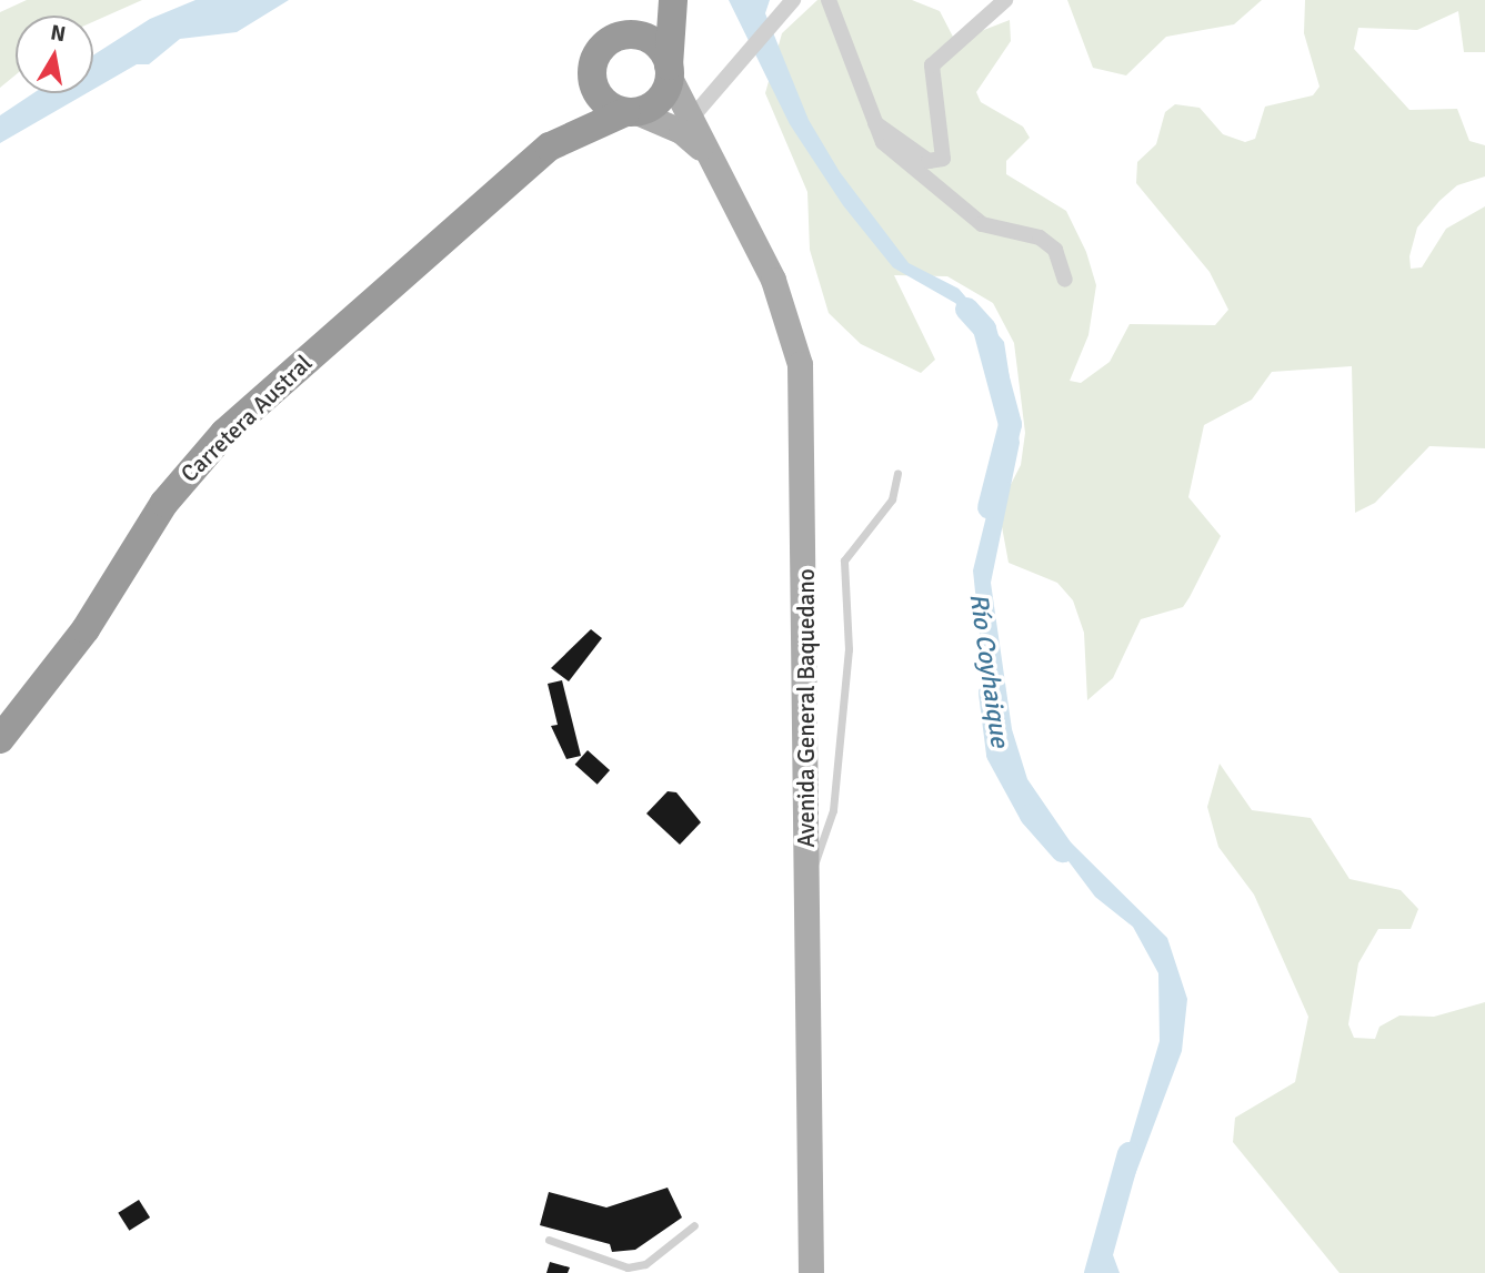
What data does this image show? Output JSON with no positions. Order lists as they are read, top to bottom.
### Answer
{
  "streets": {
    "highway": ["Carretera Austral"],
    "main road": ["Avenida General Baquedano"]
  },
  "crossings": [
    ["Carretera Austral", "Avenida General Baquedano"]
  ],
  "water": ["Río Coyhaique"],
  "north": "top"
}
